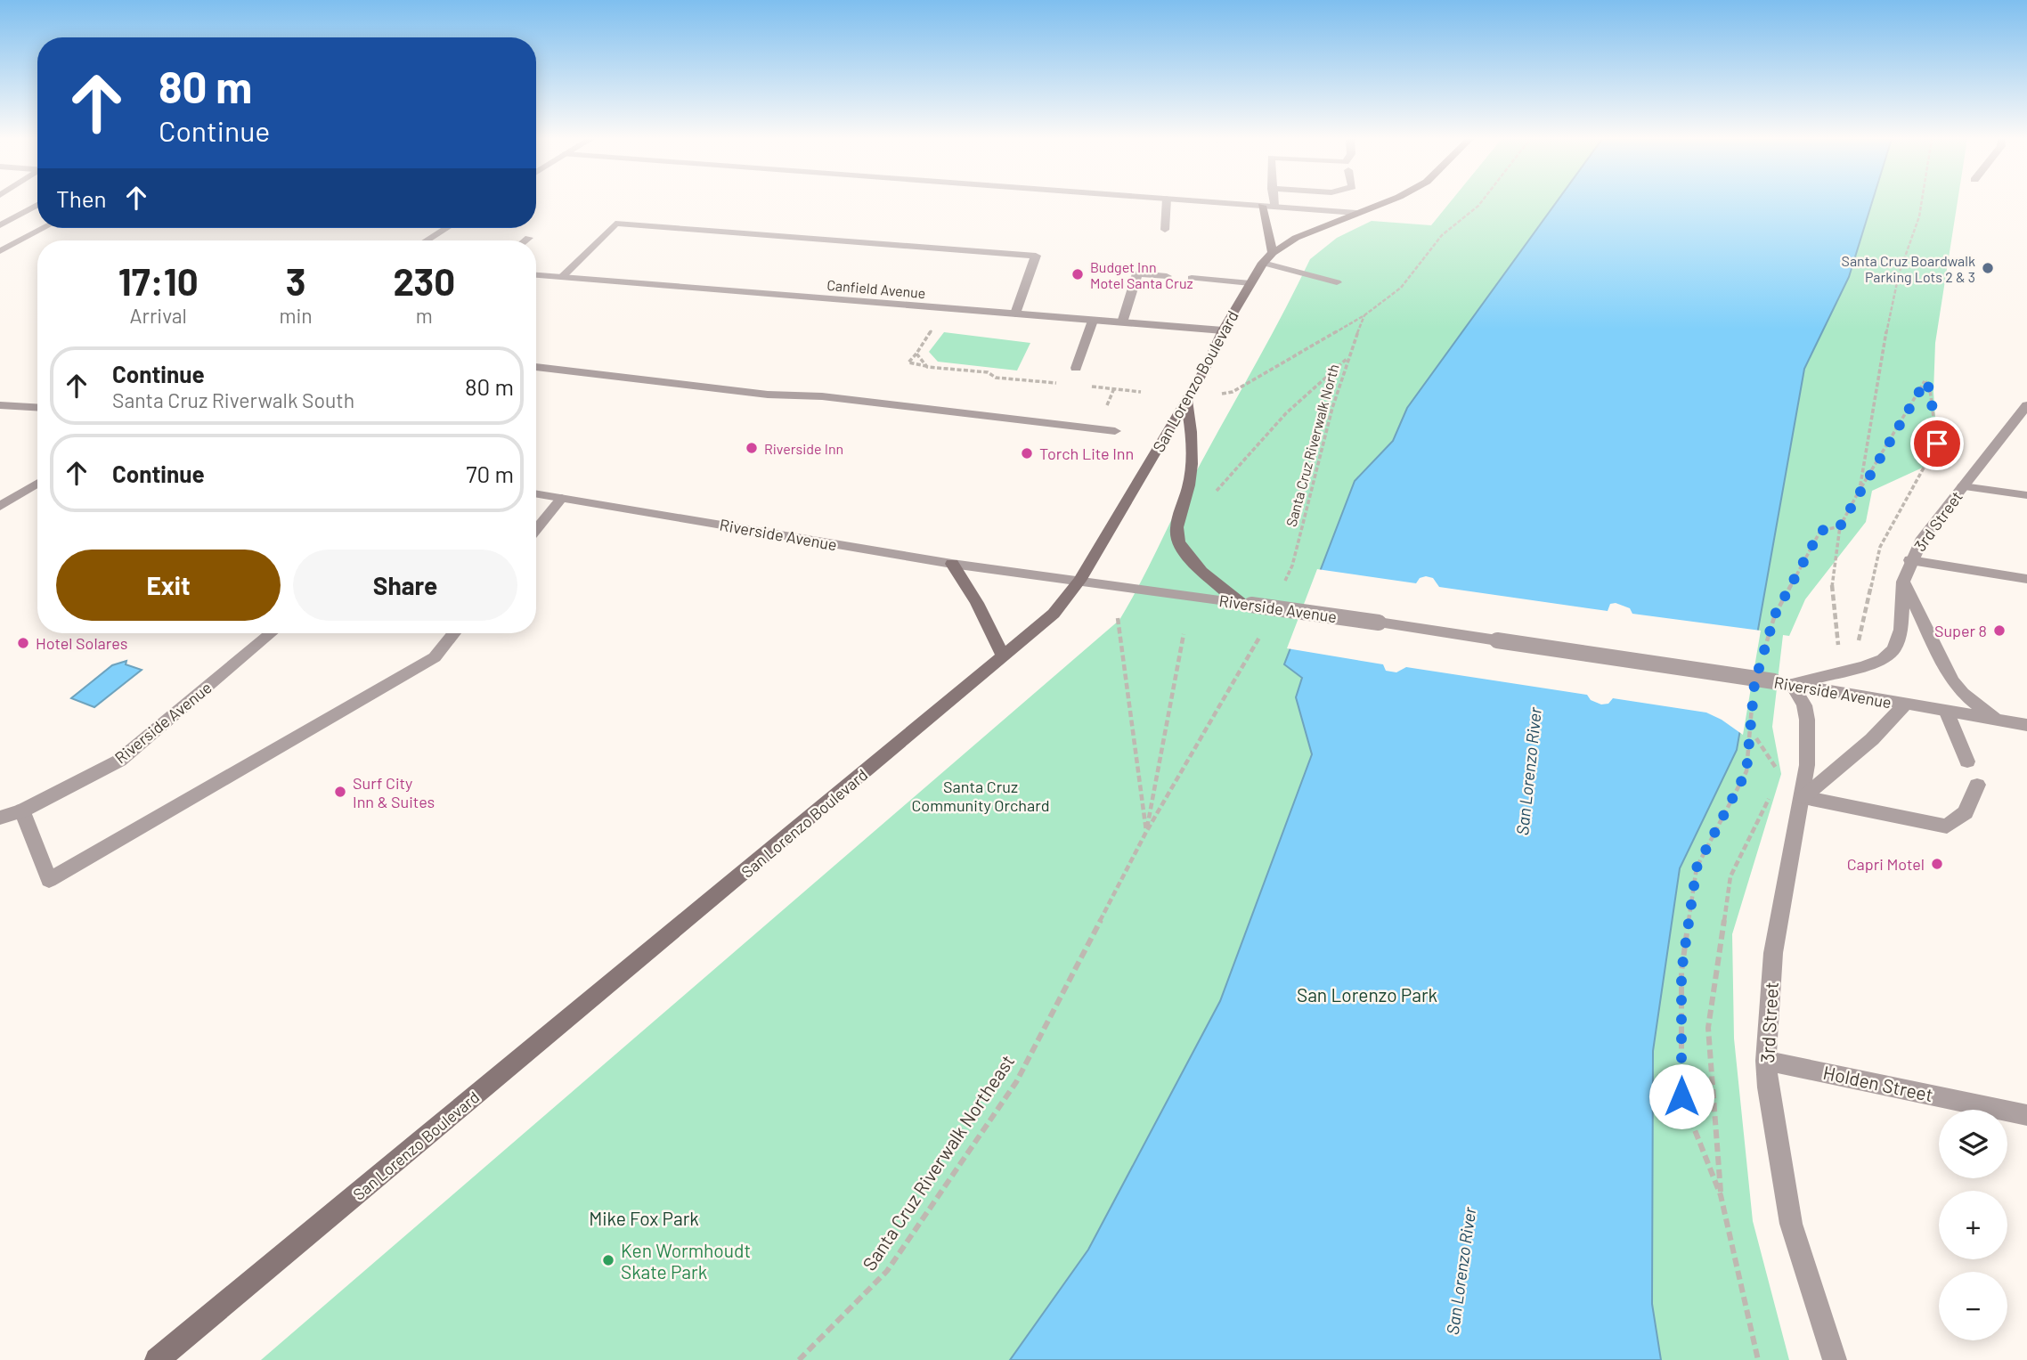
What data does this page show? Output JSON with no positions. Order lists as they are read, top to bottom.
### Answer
{
  "streets": {
    "main road": ["San Lorenzo Boulevard"],
    "street": [
      "Canfield Avenue",
      "3rd Street",
      "Riverside Avenue",
      "Holden Street"
    ],
    "path": ["Santa Cruz Riverwalk North", "Santa Cruz Riverwalk Northeast"]
  },
  "crossings": [
    ["Canfield Avenue", "San Lorenzo Boulevard"],
    ["San Lorenzo Boulevard", "Riverside Avenue"],
    ["3rd Street", "Riverside Avenue"],
    ["3rd Street", "Holden Street"]
  ],
  "water": ["San Lorenzo River"],
  "parks": ["Santa Cruz Community Orchard", "San Lorenzo Park", "Mike Fox Park"],
  "places": [
    "Santa Cruz Boardwalk Parking Lots 2 & 3",
    "Budget Inn Motel Santa Cruz",
    "Riverside Inn",
    "Torch Lite Inn",
    "Super 8",
    "Hotel Solares",
    "Surf City Inn & Suites",
    "Capri Motel",
    "Ken Wormhoudt Skate Park"
  ],
  "page": {
    "turn": ["80 m", "Continue"],
    "then": "Then",
    "eta": [
      "17:10",
      "Arrival",
      "3",
      "min",
      "230",
      "m"
    ],
    "list": [
      {
        "name": "Continue",
        "note": "Santa Cruz Riverwalk South",
        "value": "80 m"
      },
      {
        "name": "Continue",
        "value": "70 m"
      }
    ],
    "buttons": ["Exit", "Share"],
    "map_buttons": ["+", "−"]
  }
}
